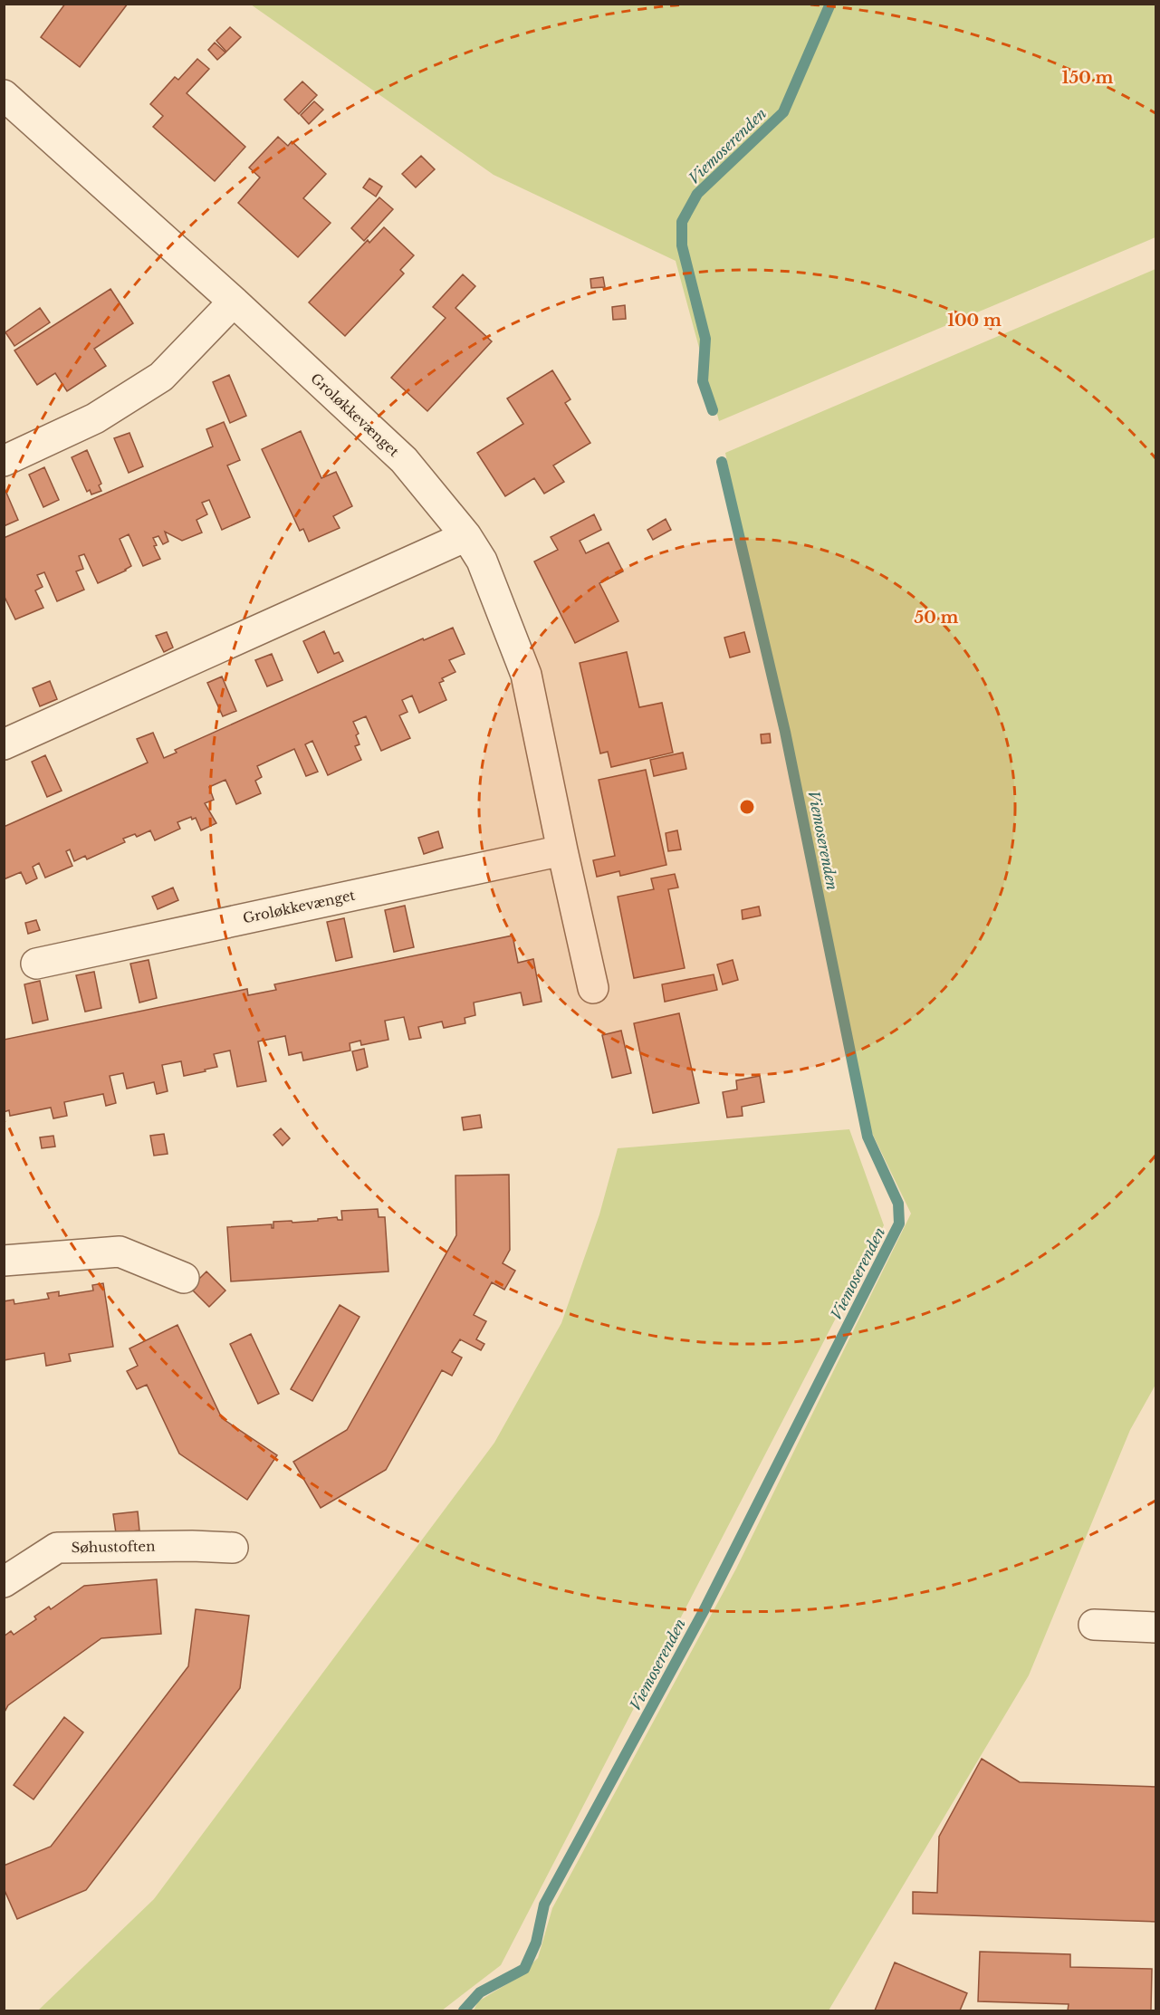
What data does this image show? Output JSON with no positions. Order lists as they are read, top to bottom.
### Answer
{
  "streets": {
    "street": ["Groløkkevænget", "Søhustoften"]
  },
  "water": ["Viemoserenden"],
  "rings": ["150 m", "100 m", "50 m"]
}
